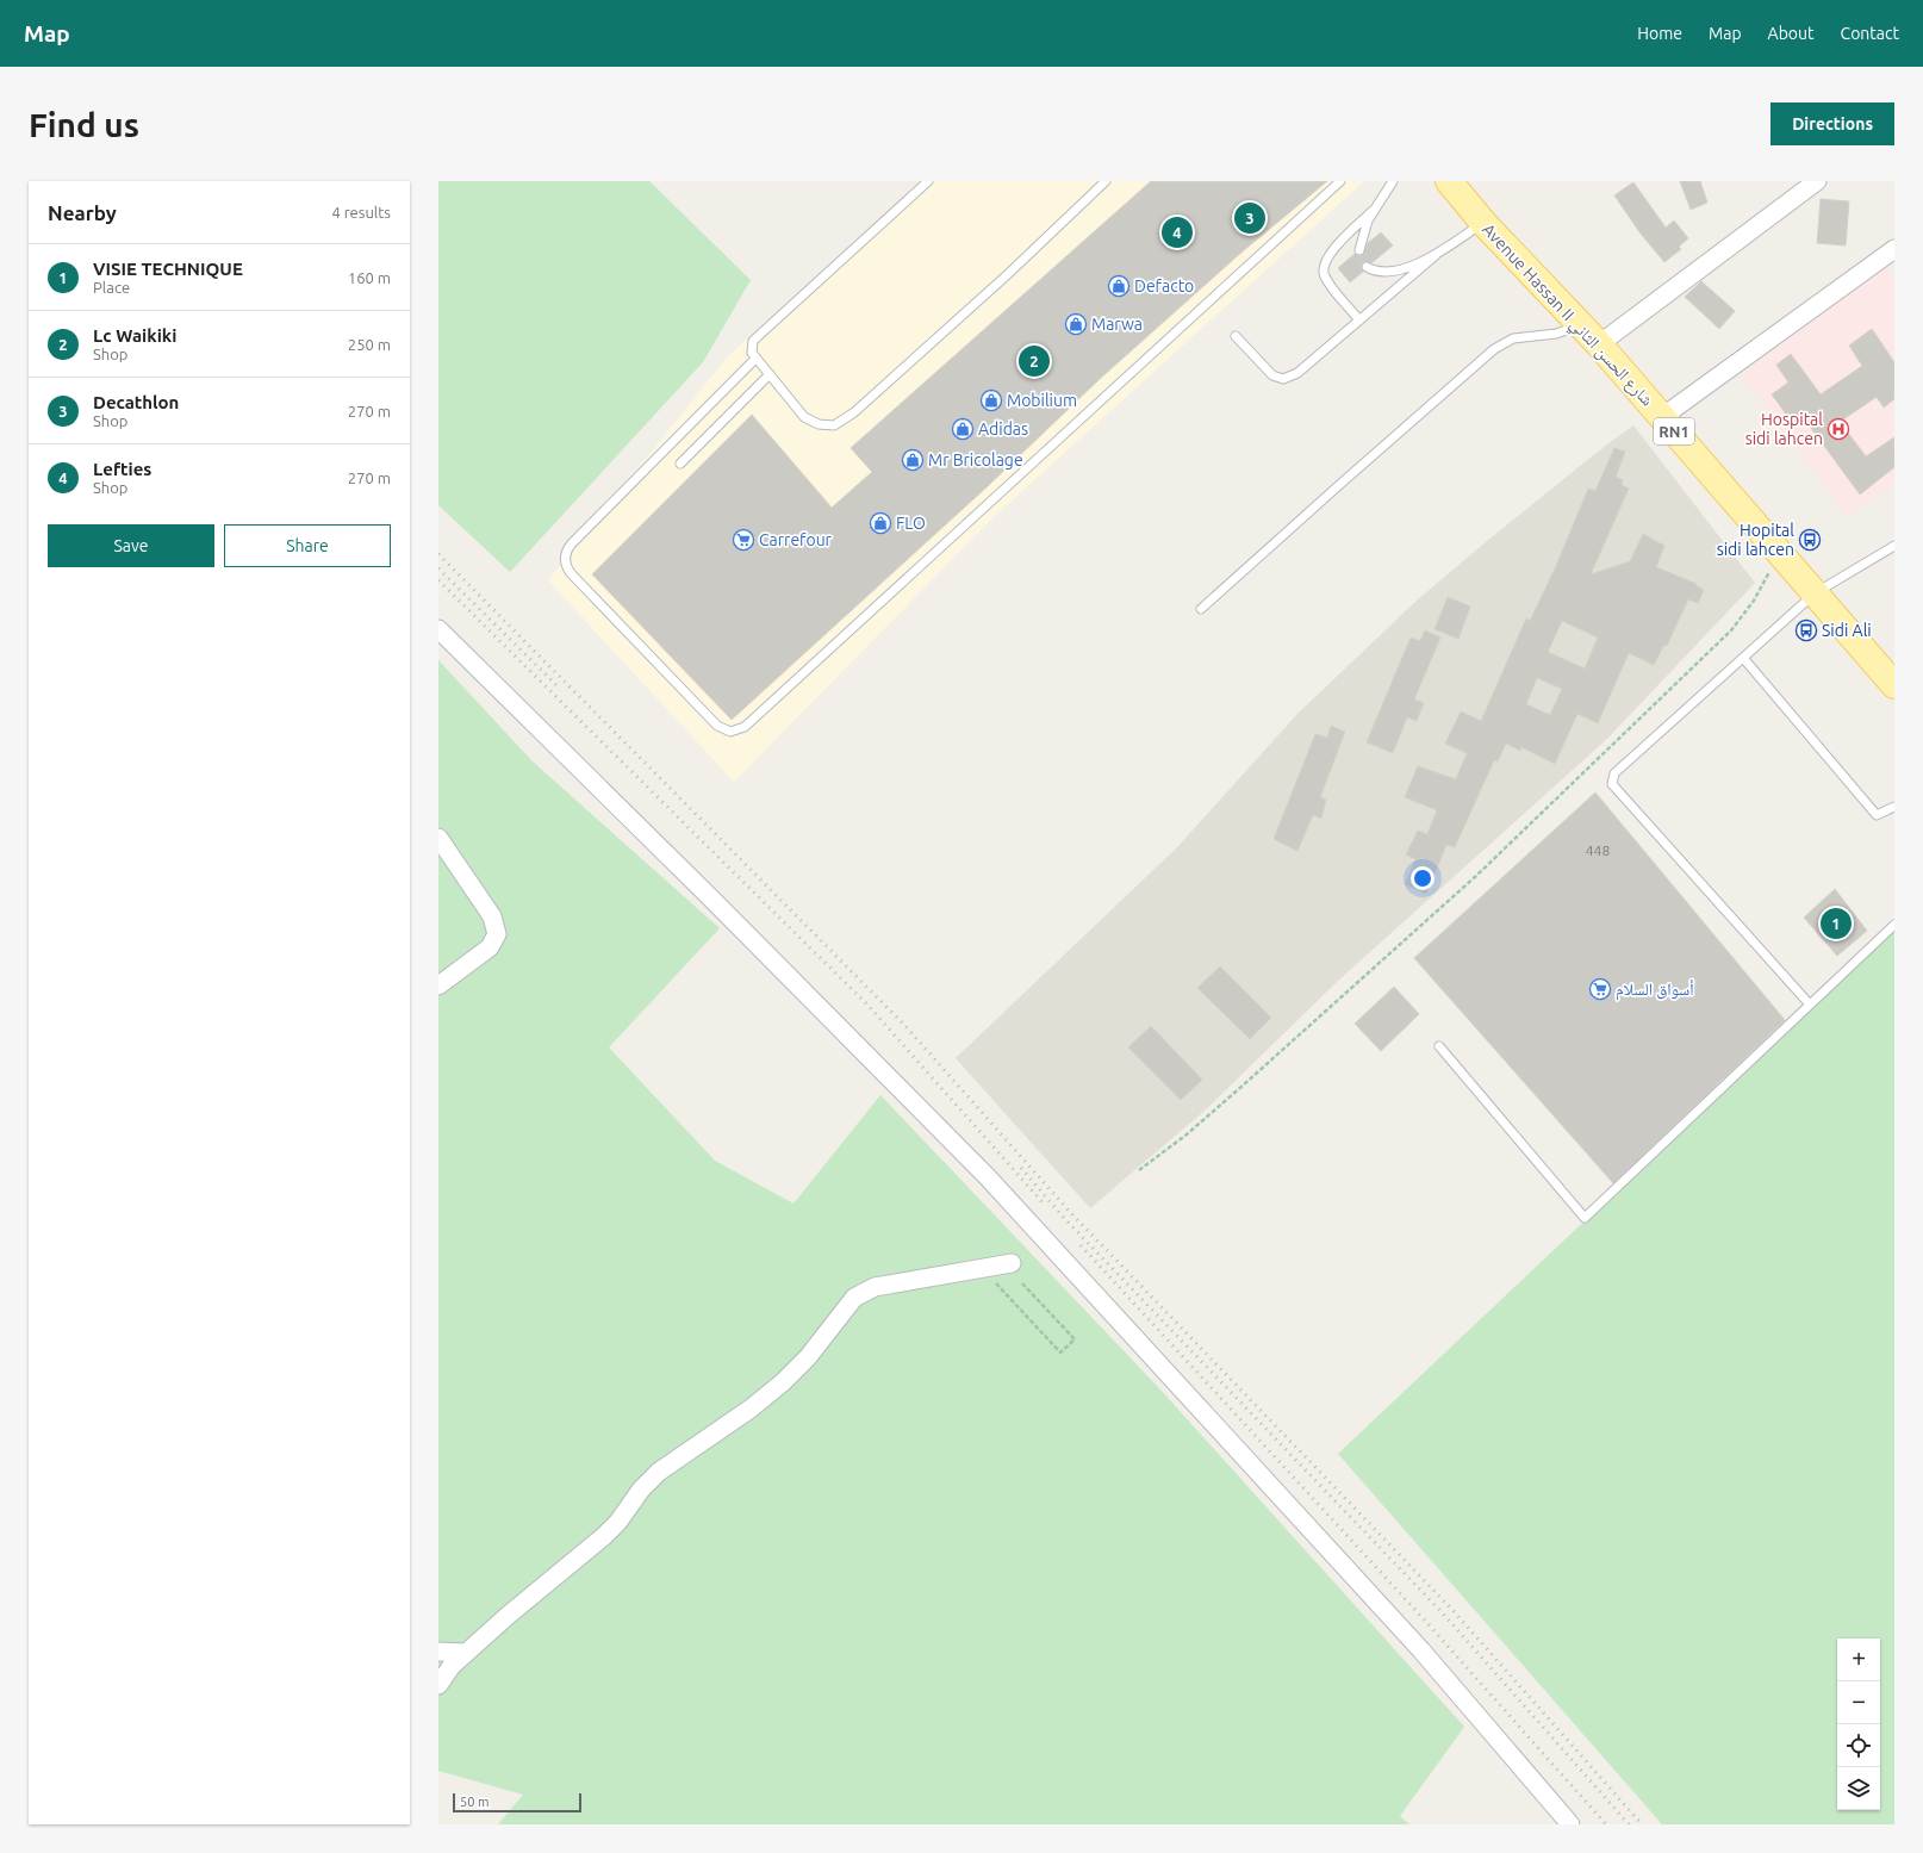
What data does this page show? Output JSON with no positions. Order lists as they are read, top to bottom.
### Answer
{
  "streets": {
    "main road": ["Avenue Hassan II شارع الحسن الثاني", "RN1"]
  },
  "places": {
    "shop": [
      "Defacto",
      "Marwa",
      "Mobilium",
      "Adidas",
      "Mr Bricolage",
      "FLO"
    ],
    "hospital": ["Hospital sidi lahcen"],
    "supermarket": ["Carrefour", "أسواق السلام"],
    "bus stop": ["Hopital sidi lahcen", "Sidi Ali"]
  },
  "house_numbers": ["448"],
  "scale_bar": "50 m",
  "page": {
    "header": "Map",
    "nav": [
      "Home",
      "Map",
      "About",
      "Contact"
    ],
    "buttons": [
      "Directions",
      ["Save", "Share"]
    ],
    "title": "Find us",
    "heading": ["Nearby", "4 results"],
    "pins": [
      "3",
      "4",
      "2",
      "1"
    ],
    "list": [
      {
        "mark": "1",
        "name": "VISIE TECHNIQUE",
        "note": "Place",
        "value": "160 m"
      },
      {
        "mark": "2",
        "name": "Lc Waikiki",
        "note": "Shop",
        "value": "250 m"
      },
      {
        "mark": "3",
        "name": "Decathlon",
        "note": "Shop",
        "value": "270 m"
      },
      {
        "mark": "4",
        "name": "Lefties",
        "note": "Shop",
        "value": "270 m"
      }
    ],
    "map_buttons": ["+", "−"],
    "scale": "50 m"
  }
}
